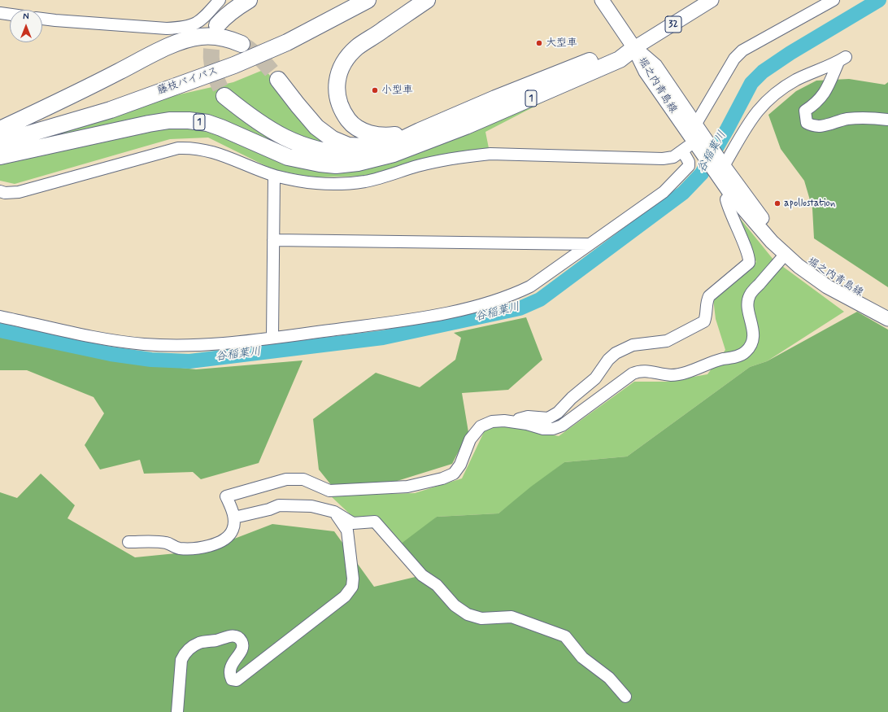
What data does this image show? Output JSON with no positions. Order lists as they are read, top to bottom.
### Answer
{
  "streets": {
    "highway": ["藤枝バイパス", "1"],
    "main road": ["32", "堀之内青島線"]
  },
  "crossings": [
    ["32", "堀之内青島線"],
    ["32", "1"],
    ["堀之内青島線", "1"]
  ],
  "water": ["谷稲葉川"],
  "places": ["大型車", "小型車", "apollostation"],
  "north": "top"
}
